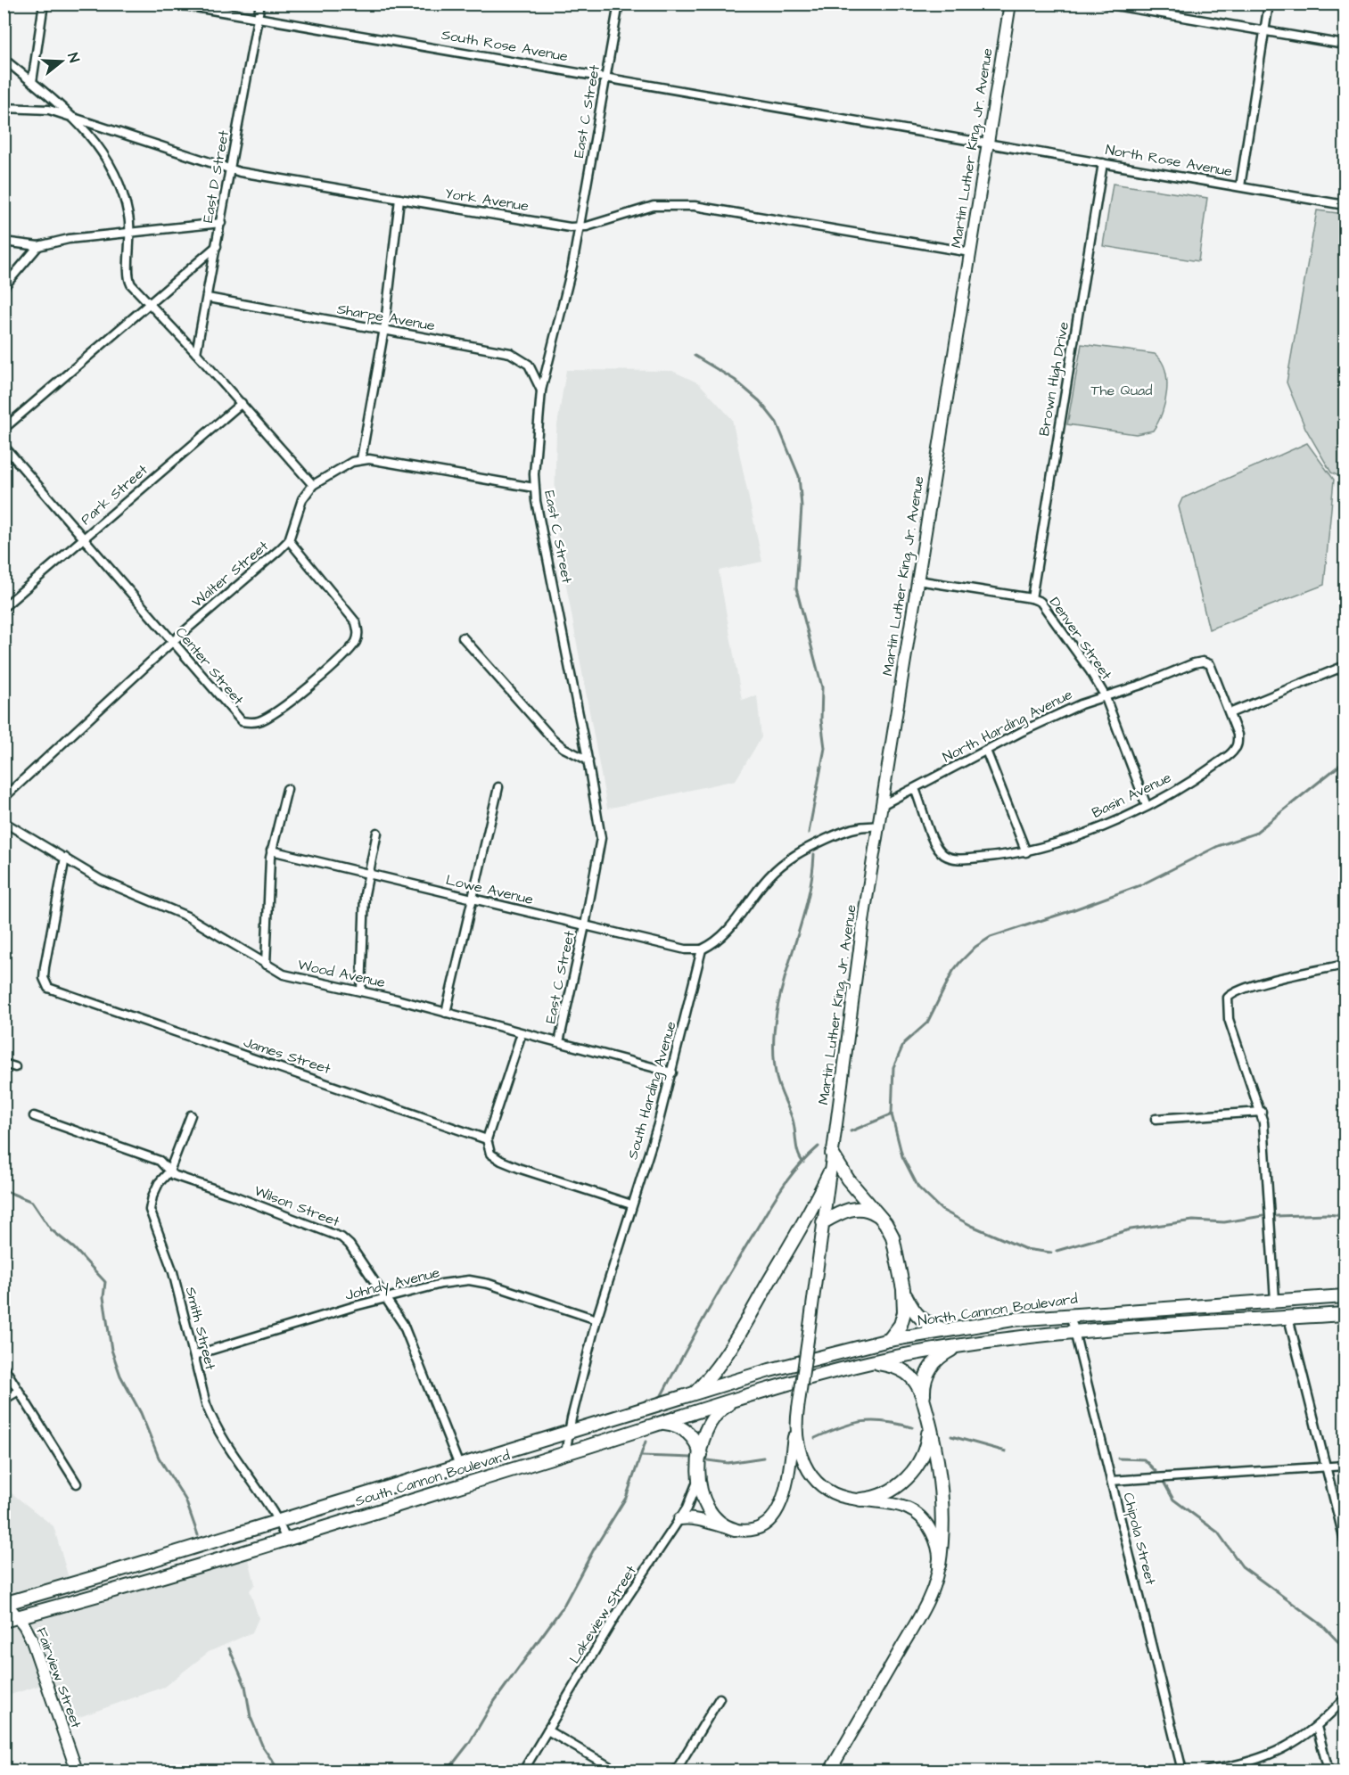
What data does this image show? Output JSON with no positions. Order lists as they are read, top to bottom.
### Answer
{
  "streets": {
    "main road": [
      "Martin Luther King, Jr. Avenue",
      "North Cannon Boulevard",
      "South Cannon Boulevard",
      "Fairview Street"
    ],
    "street": [
      "South Rose Avenue",
      "East C Street",
      "North Rose Avenue",
      "East D Street",
      "York Avenue",
      "Sharpe Avenue",
      "Brown High Drive",
      "Park Street",
      "Walter Street",
      "Denver Street",
      "Center Street",
      "North Harding Avenue",
      "Basin Avenue",
      "Lowe Avenue",
      "Wood Avenue",
      "James Street",
      "South Harding Avenue",
      "Wilson Street",
      "Johndy Avenue",
      "Smith Street",
      "Chipola Street",
      "Lakeview Street"
    ]
  },
  "crossings": [
    ["South Rose Avenue", "East C Street"],
    ["South Rose Avenue", "Martin Luther King, Jr. Avenue"],
    ["South Rose Avenue", "North Rose Avenue"],
    ["South Rose Avenue", "East D Street"],
    ["East C Street", "York Avenue"],
    ["East C Street", "Sharpe Avenue"],
    ["East C Street", "Lowe Avenue"],
    ["East C Street", "Wood Avenue"],
    ["Martin Luther King, Jr. Avenue", "North Rose Avenue"],
    ["Martin Luther King, Jr. Avenue", "York Avenue"],
    ["Martin Luther King, Jr. Avenue", "Denver Street"],
    ["Martin Luther King, Jr. Avenue", "North Harding Avenue"],
    ["North Rose Avenue", "Brown High Drive"],
    ["East D Street", "York Avenue"],
    ["East D Street", "Sharpe Avenue"],
    ["Brown High Drive", "Denver Street"],
    ["Park Street", "Center Street"],
    ["Walter Street", "Center Street"],
    ["Denver Street", "North Harding Avenue"],
    ["Denver Street", "Basin Avenue"],
    ["North Harding Avenue", "Basin Avenue"],
    ["Lowe Avenue", "South Harding Avenue"],
    ["Wood Avenue", "James Street"],
    ["Wood Avenue", "South Harding Avenue"],
    ["South Harding Avenue", "Johndy Avenue"],
    ["South Harding Avenue", "South Cannon Boulevard"],
    ["Wilson Street", "Johndy Avenue"],
    ["Wilson Street", "Smith Street"],
    ["Wilson Street", "South Cannon Boulevard"],
    ["Johndy Avenue", "Smith Street"],
    ["North Cannon Boulevard", "South Cannon Boulevard"],
    ["North Cannon Boulevard", "Chipola Street"],
    ["Smith Street", "South Cannon Boulevard"],
    ["South Cannon Boulevard", "Fairview Street"]
  ],
  "parks": ["The Quad"],
  "north": "right"
}
